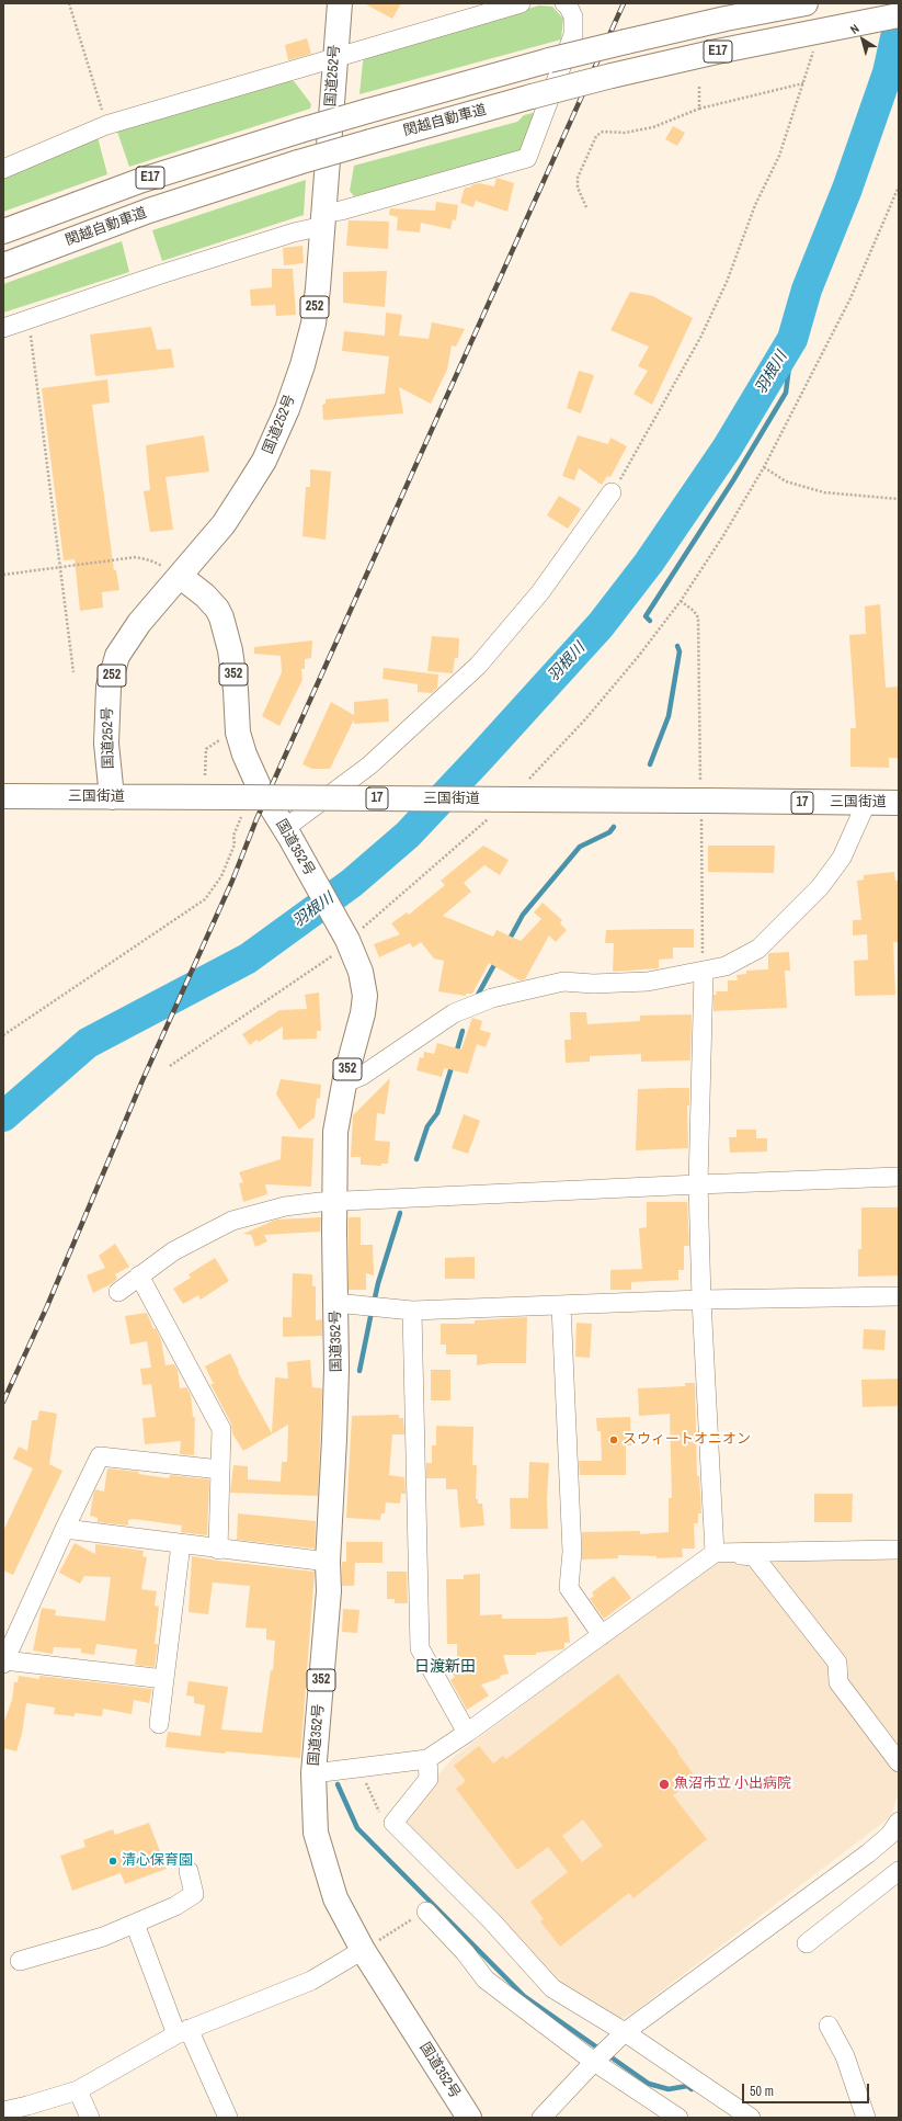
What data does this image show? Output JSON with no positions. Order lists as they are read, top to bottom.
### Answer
{
  "streets": {
    "highway": [
      "E17",
      "国道252号",
      "関越自動車道",
      "252",
      "352",
      "三国街道",
      "17",
      "国道352号"
    ]
  },
  "crossings": [
    ["国道252号", "三国街道"],
    ["国道252号", "国道352号"]
  ],
  "districts": ["日渡新田"],
  "water": ["羽根川"],
  "places": ["スウィートオニオン", "魚沼市立 小出病院", "清心保育園"],
  "scale_bar": "50 m",
  "north": "top left"
}
